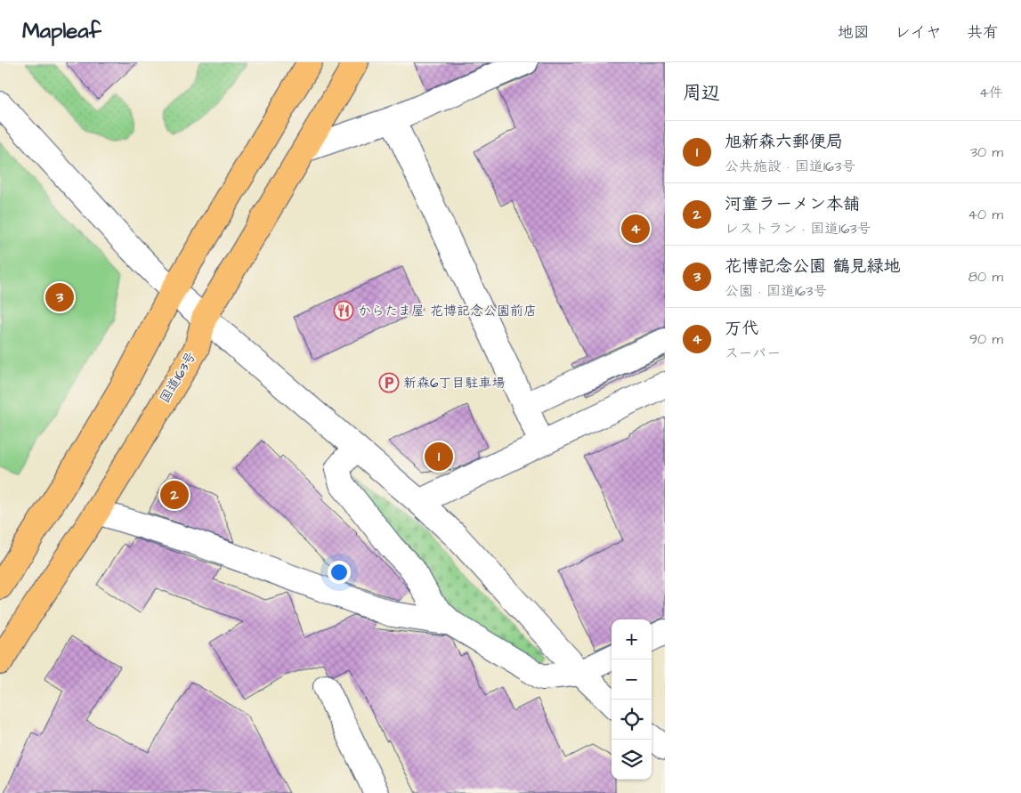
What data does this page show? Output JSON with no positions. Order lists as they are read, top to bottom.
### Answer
{
  "streets": {
    "highway": ["国道163号"]
  },
  "places": {
    "restaurant": ["からたま屋 花博記念公園前店"],
    "parking": ["新森6丁目駐車場"]
  },
  "page": {
    "header": "Mapleaf",
    "nav": ["地図", "レイヤ", "共有"],
    "heading": ["周辺", "4件"],
    "list": [
      {
        "mark": "1",
        "name": "旭新森六郵便局",
        "note": "公共施設 · 国道163号",
        "value": "30 m"
      },
      {
        "mark": "2",
        "name": "河童ラーメン本舗",
        "note": "レストラン · 国道163号",
        "value": "40 m"
      },
      {
        "mark": "3",
        "name": "花博記念公園 鶴見緑地",
        "note": "公園 · 国道163号",
        "value": "80 m"
      },
      {
        "mark": "4",
        "name": "万代",
        "note": "スーパー",
        "value": "90 m"
      }
    ],
    "pins": [
      "4",
      "3",
      "1",
      "2"
    ],
    "map_buttons": ["+", "−"]
  }
}
